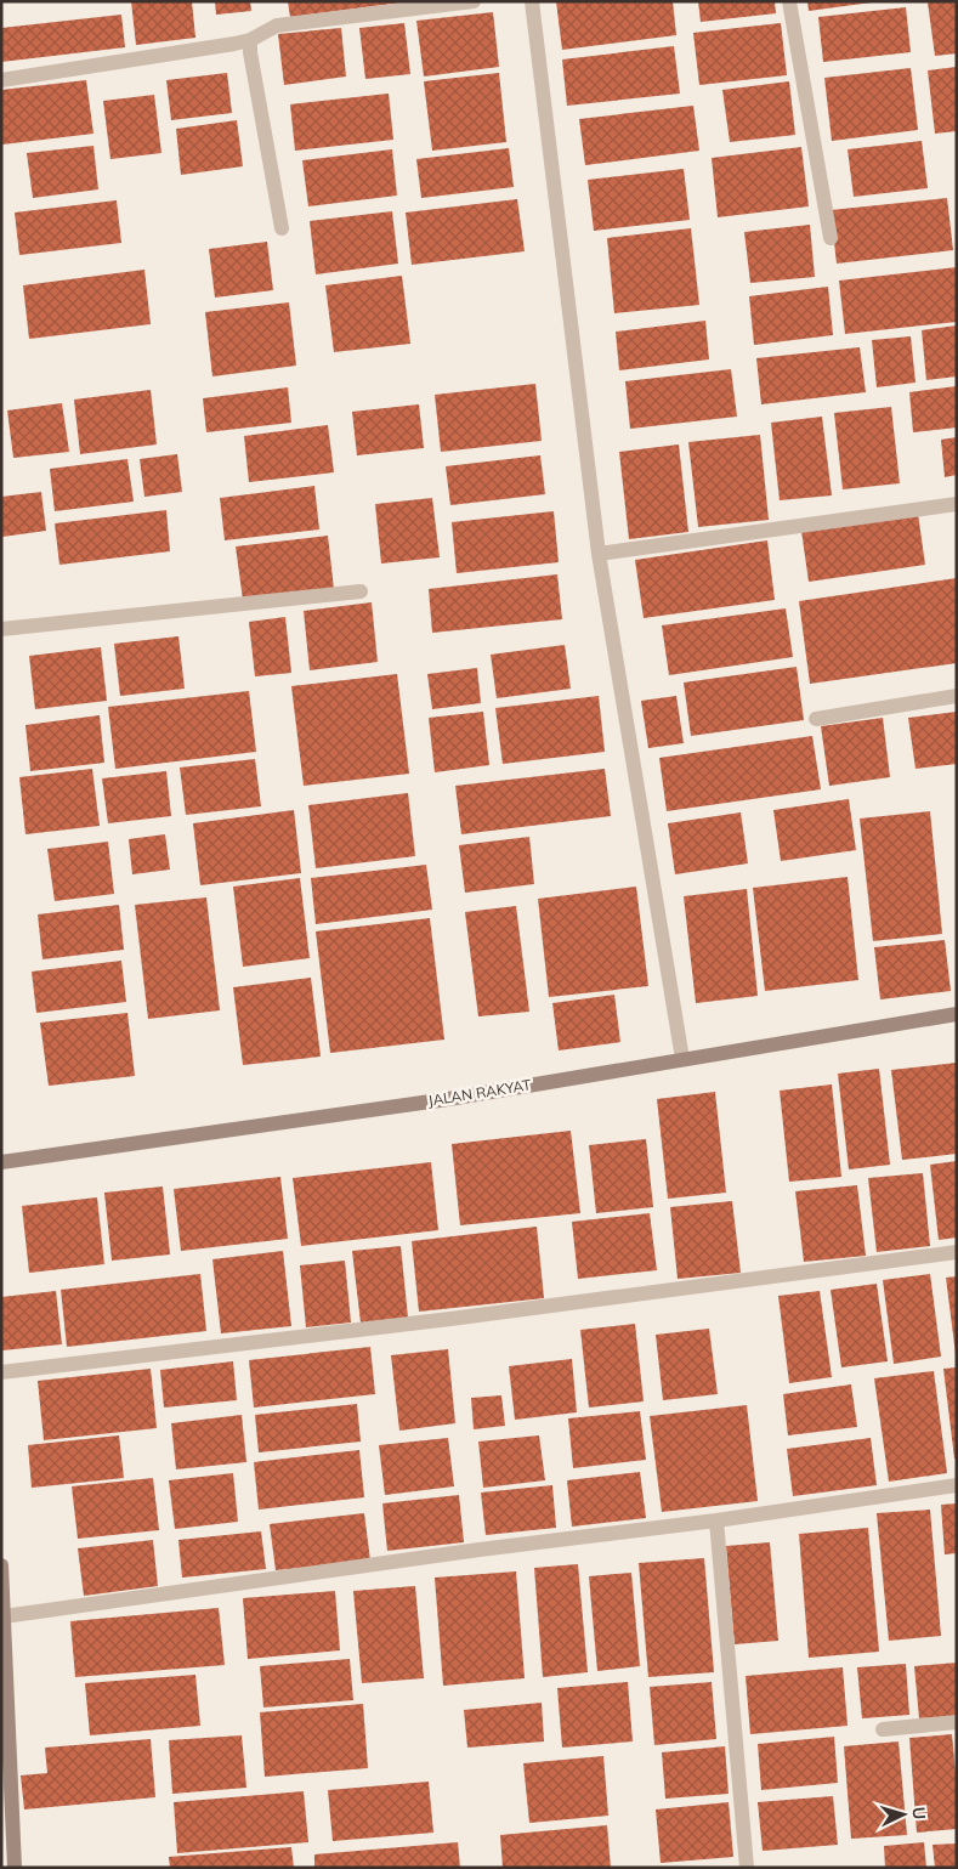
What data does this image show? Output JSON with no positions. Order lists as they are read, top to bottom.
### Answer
{
  "streets": {
    "street": ["JALAN RAKYAT"]
  },
  "north": "right"
}
